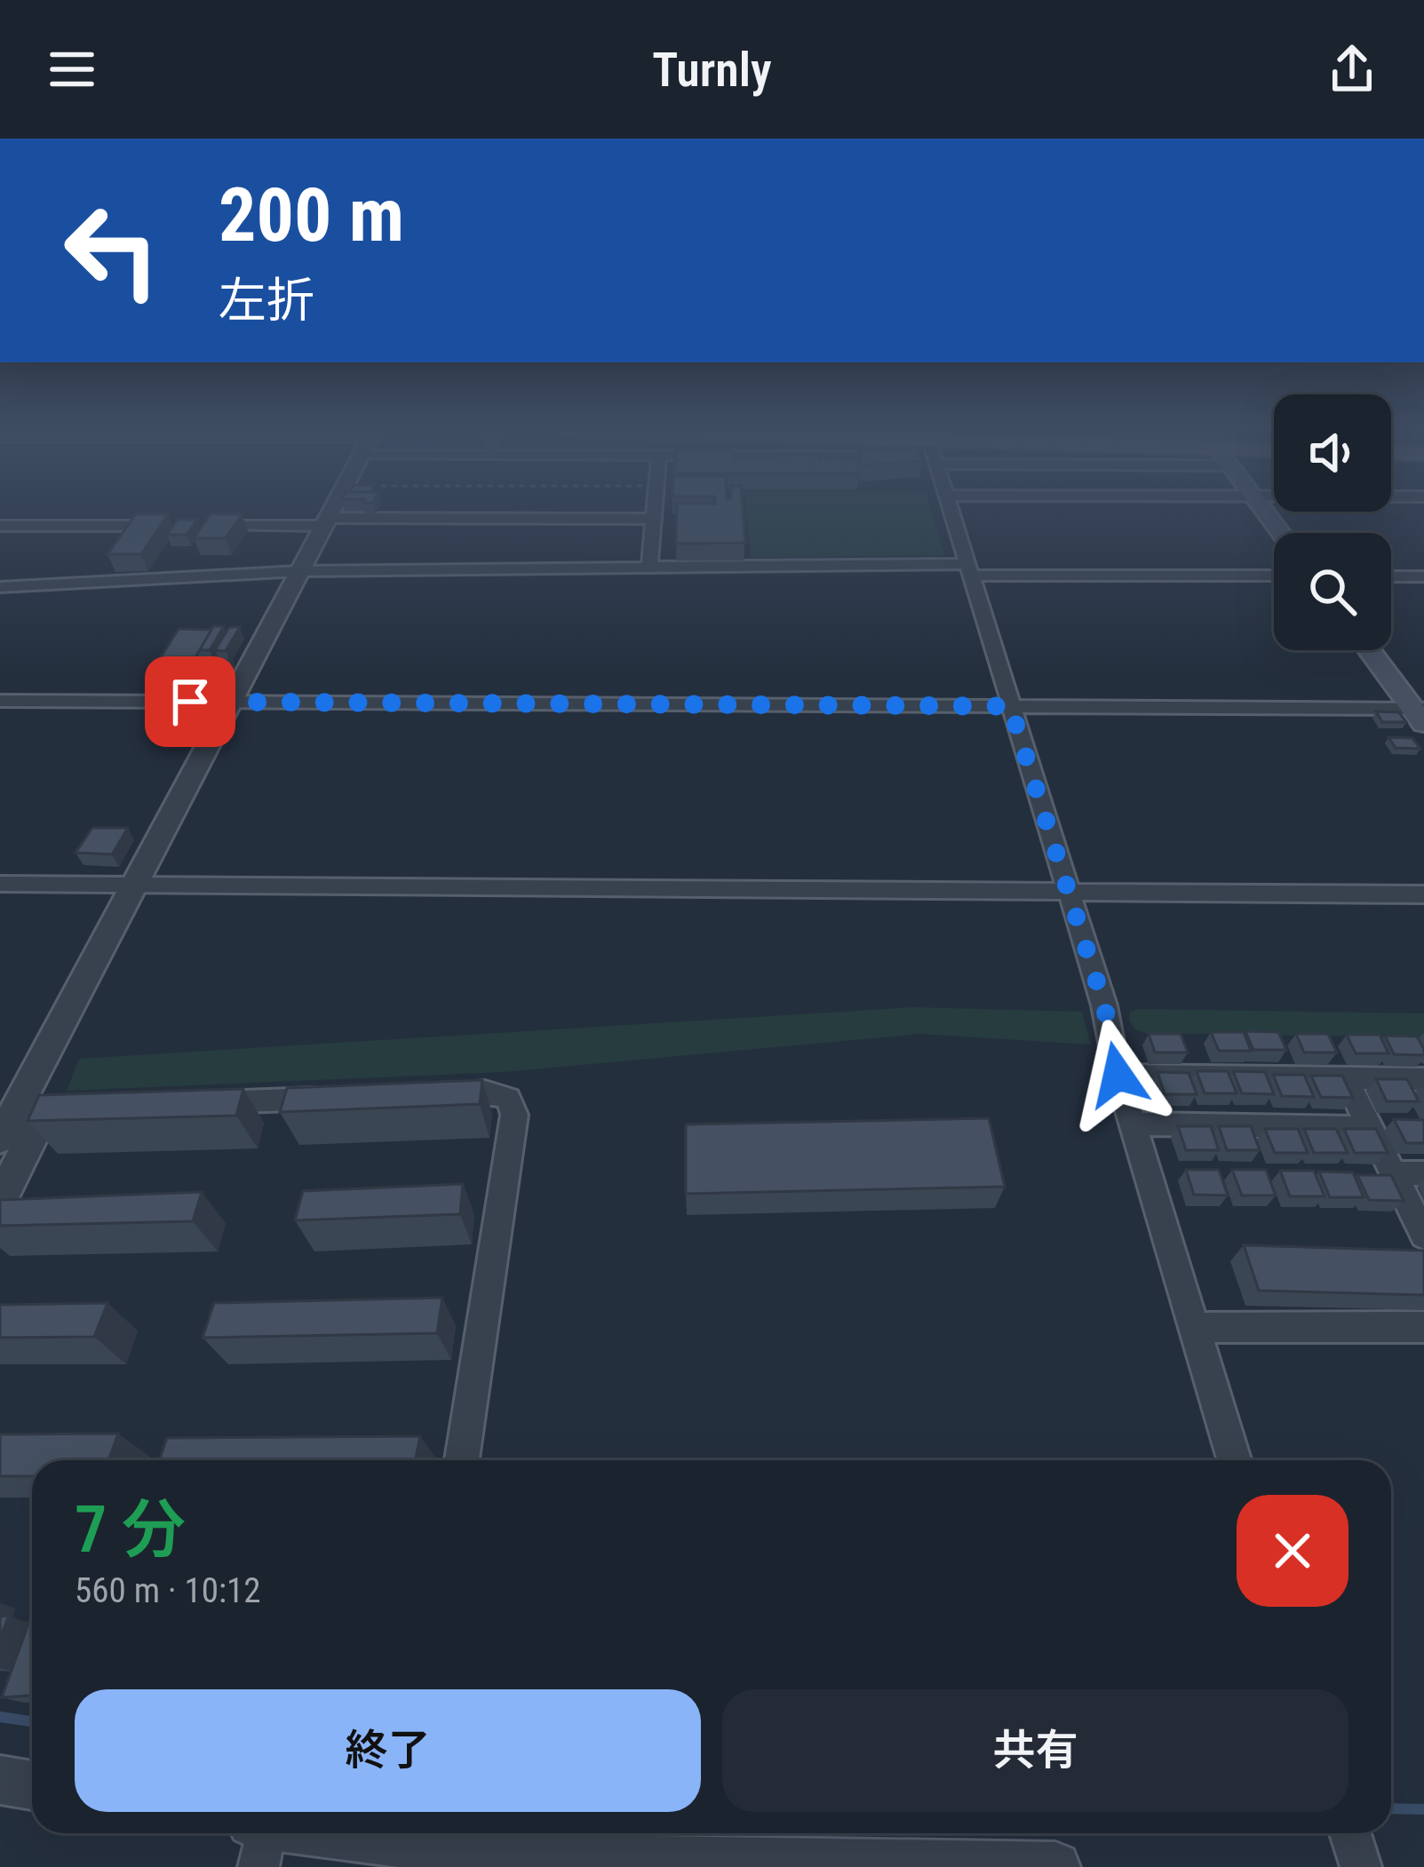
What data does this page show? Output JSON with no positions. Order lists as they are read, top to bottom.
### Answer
{
  "page": {
    "header": "Turnly",
    "turn": ["200 m", "左折"],
    "heading": ["7 分", "560 m · 10:12"],
    "buttons": ["終了", "共有"]
  }
}
